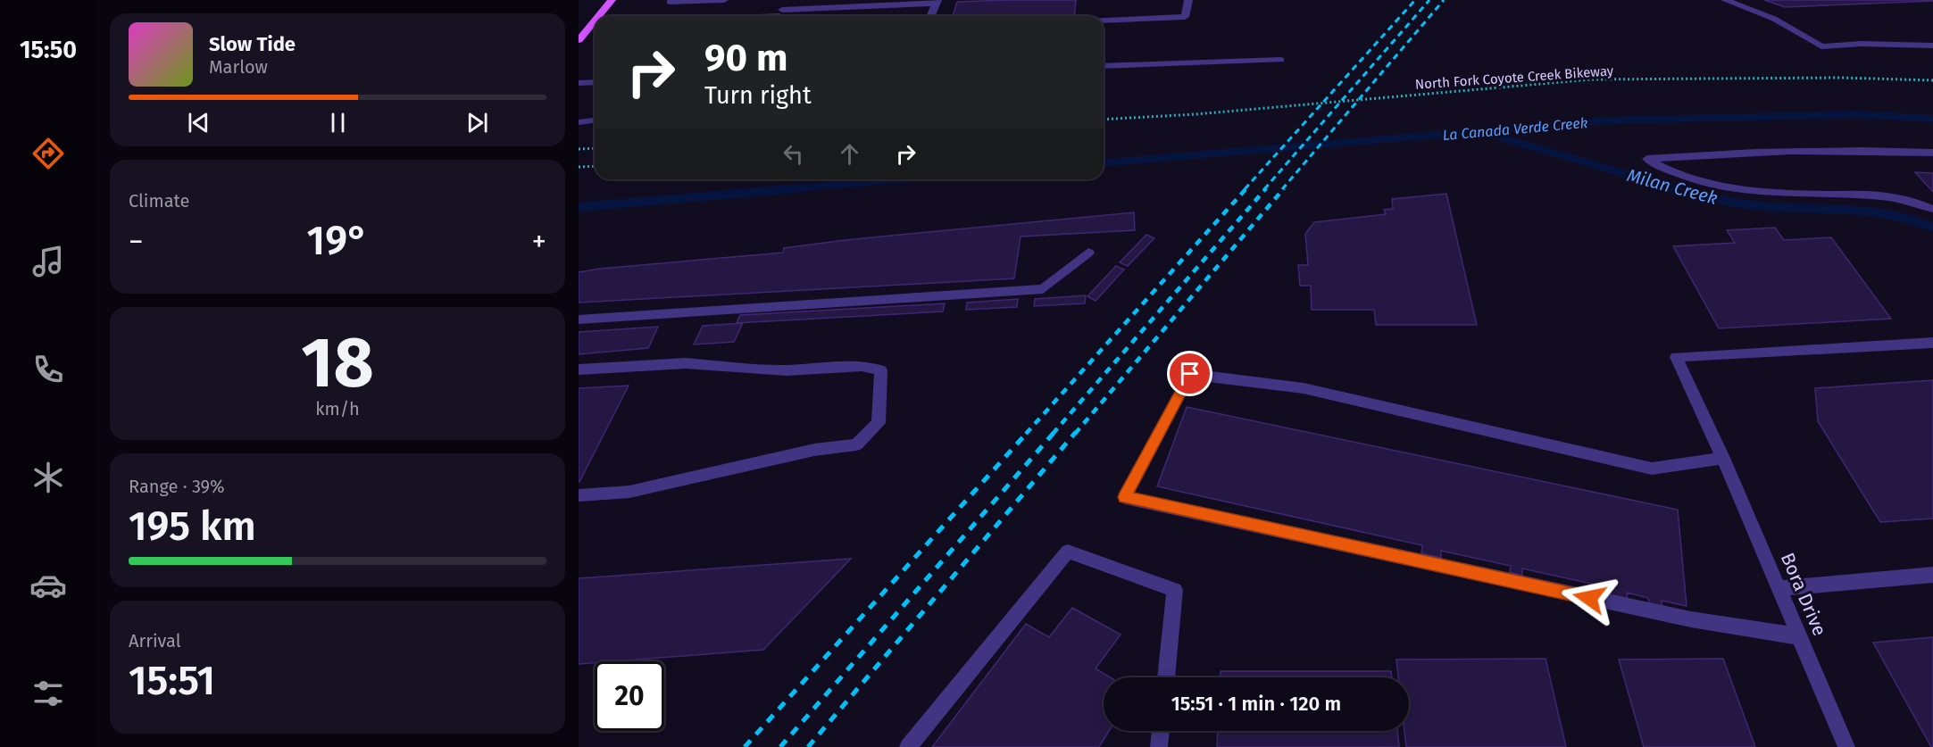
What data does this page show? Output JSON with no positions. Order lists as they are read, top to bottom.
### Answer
{
  "streets": {
    "street": ["Bora Drive"],
    "path": ["North Fork Coyote Creek Bikeway"]
  },
  "water": ["La Canada Verde Creek", "Milan Creek"],
  "page": {
    "tabs": "15:50",
    "turn": ["90 m", "Turn right"],
    "song": ["Slow Tide", "Marlow"],
    "tile": [
      "Climate",
      ["18", "km/h"],
      ["Range · 39%", "195 km"],
      ["Arrival", "15:51"]
    ],
    "heat": ["−", "19°", "+"],
    "limit": "20",
    "trip": "15:51 · 1 min · 120 m"
  }
}
